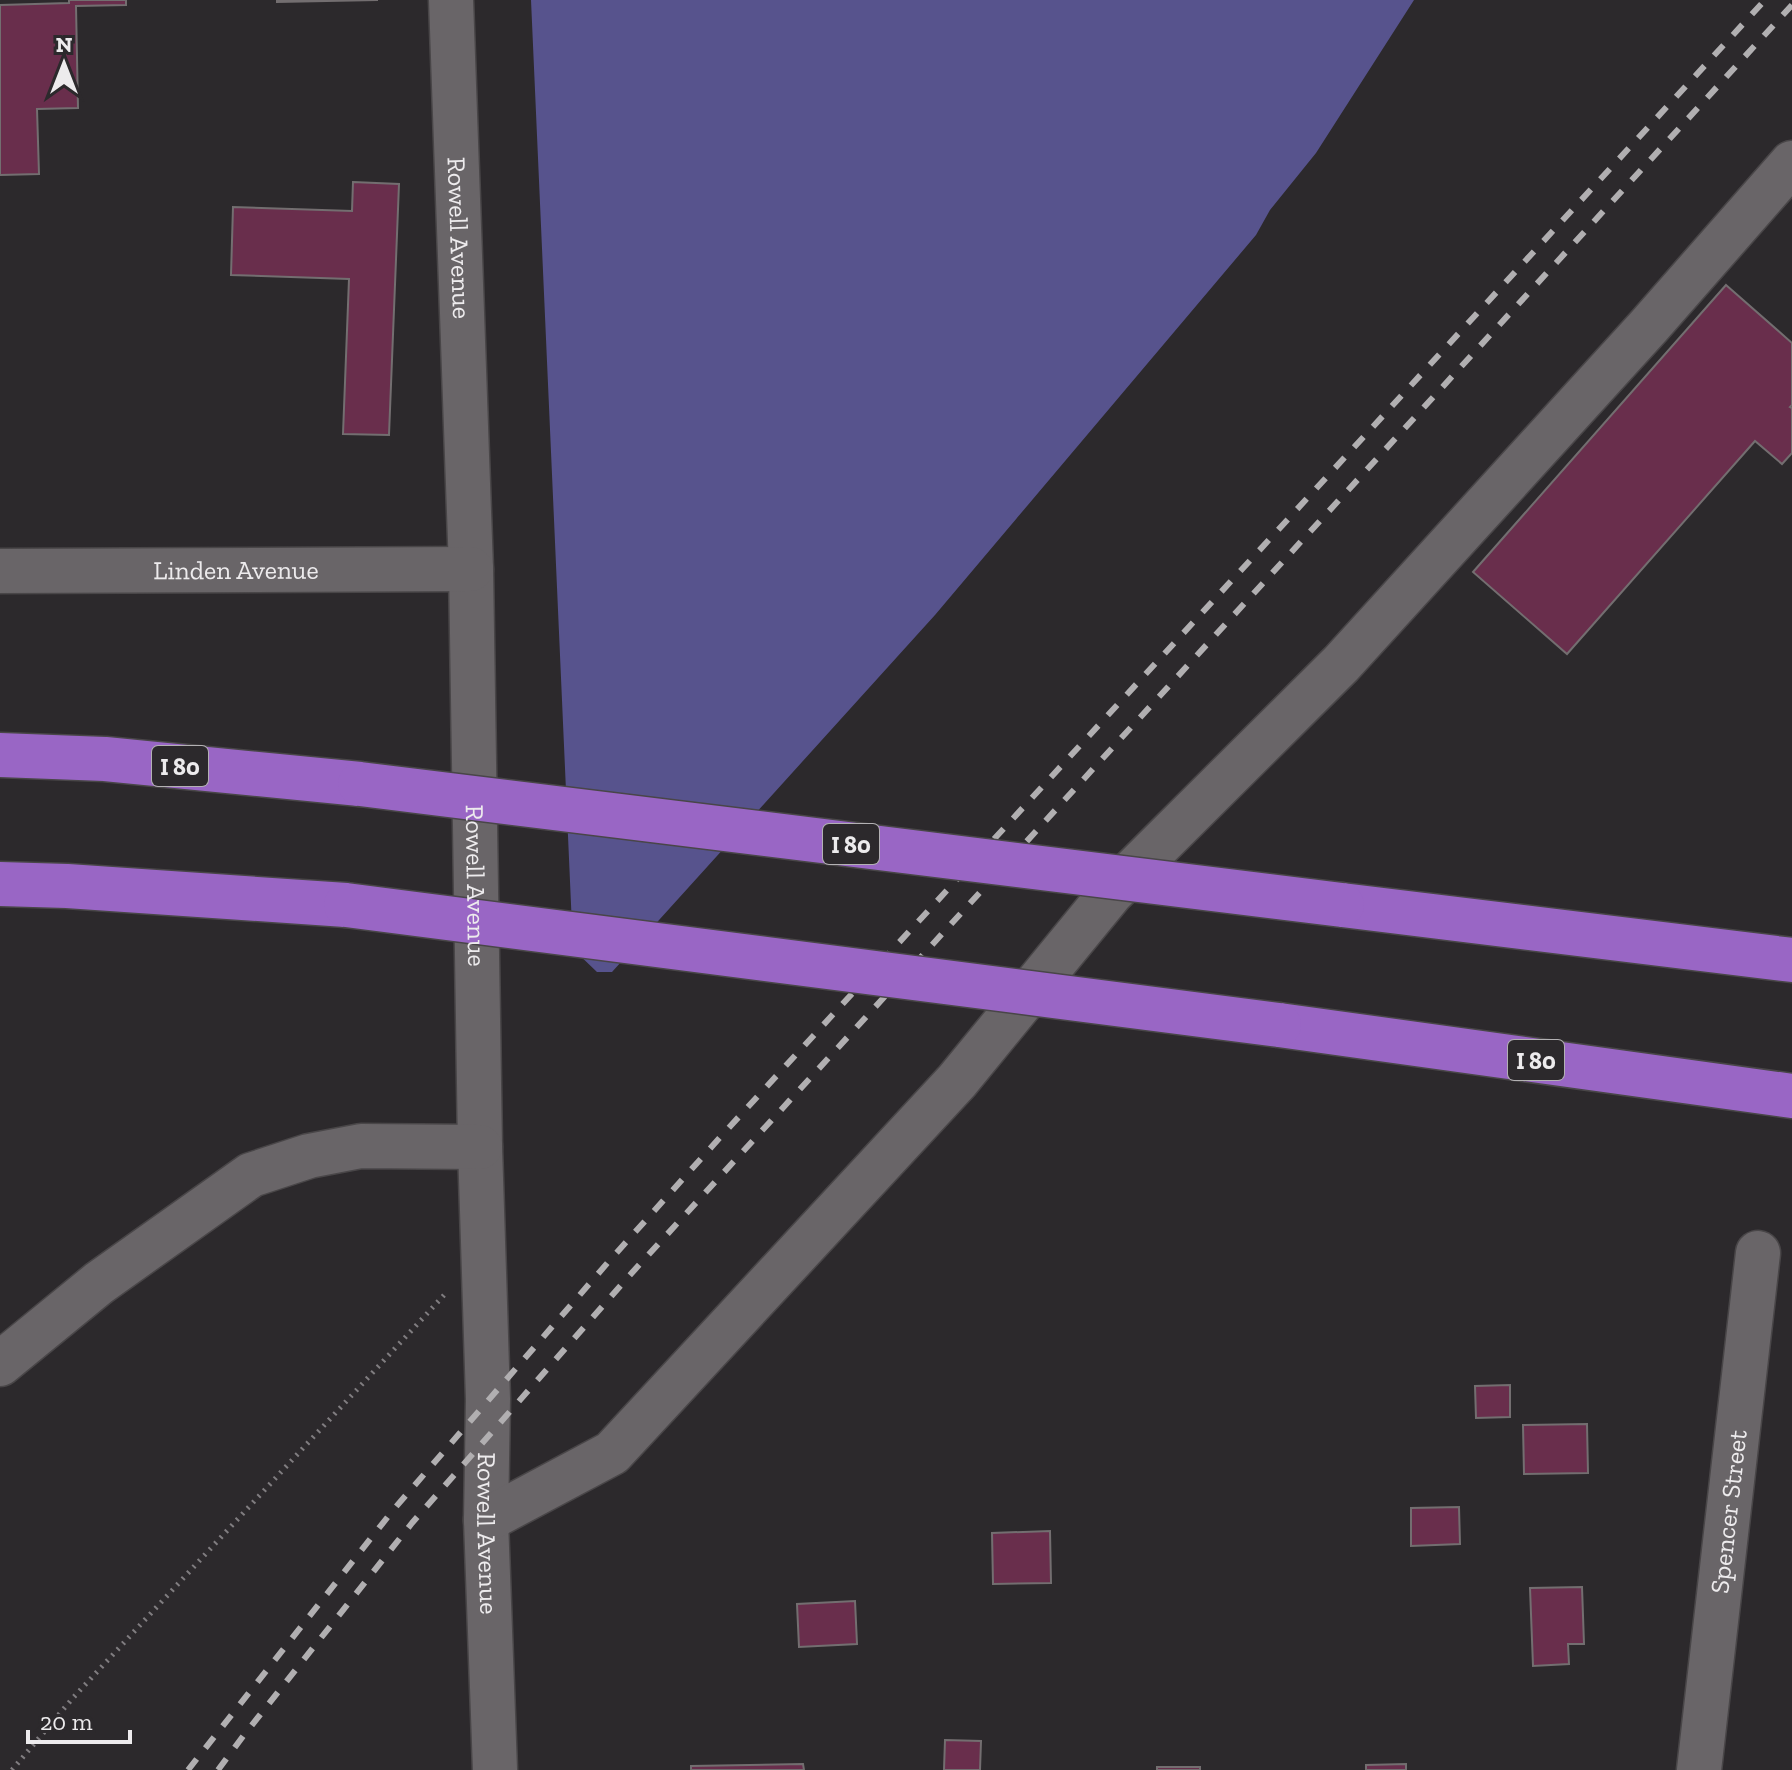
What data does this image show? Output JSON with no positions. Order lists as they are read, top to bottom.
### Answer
{
  "streets": {
    "highway": ["I 80"],
    "street": ["Rowell Avenue", "Linden Avenue", "Spencer Street"]
  },
  "crossings": [
    ["Rowell Avenue", "Linden Avenue"]
  ],
  "scale_bar": "20 m",
  "north": "top"
}
